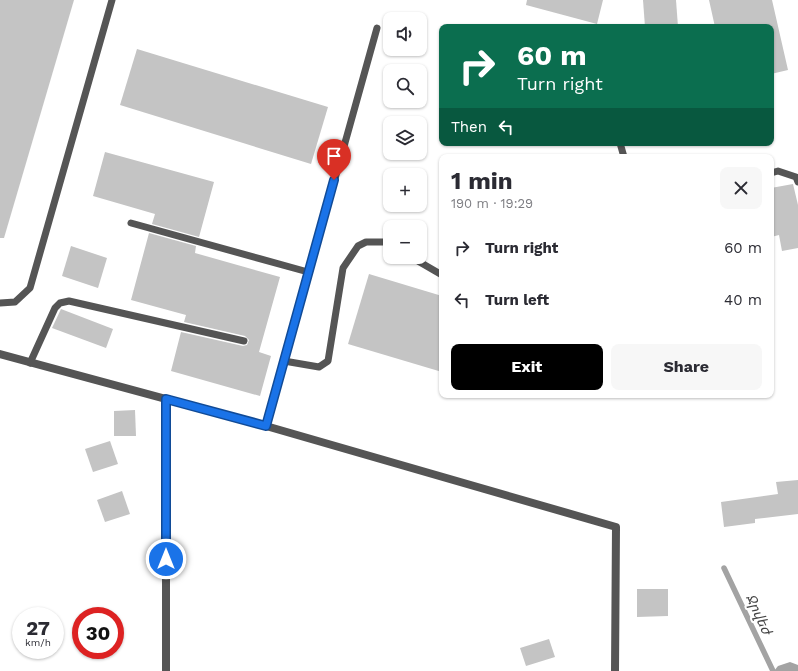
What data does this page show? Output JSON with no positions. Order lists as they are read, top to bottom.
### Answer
{
  "water": ["Ջրվեժ"],
  "page": {
    "map_buttons": ["+", "−"],
    "turn": ["60 m", "Turn right"],
    "then": "Then",
    "heading": ["1 min", "190 m · 19:29"],
    "list": [
      {
        "name": "Turn right",
        "value": "60 m"
      },
      {
        "name": "Turn left",
        "value": "40 m"
      }
    ],
    "buttons": ["Exit", "Share"],
    "speed": "27 km/h",
    "limit": "30"
  }
}
